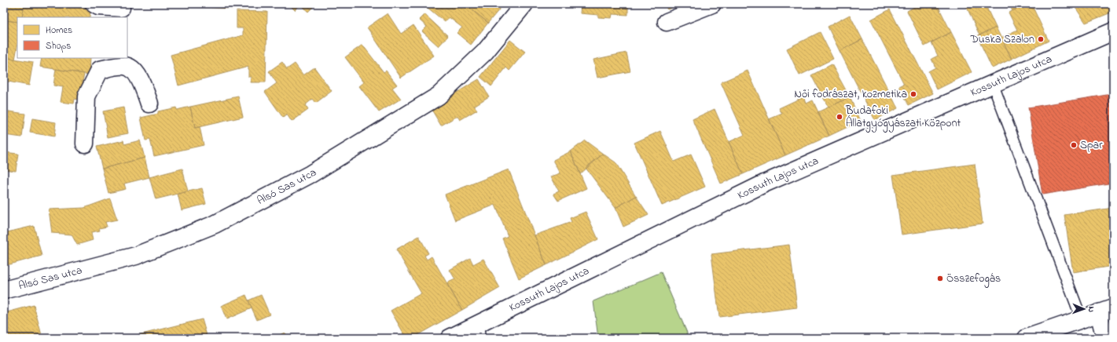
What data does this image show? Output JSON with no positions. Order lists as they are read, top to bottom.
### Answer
{
  "streets": {
    "street": ["Kossuth Lajos utca", "Alsó Sas utca"]
  },
  "places": [
    "Duska Szalon",
    "Női fodrászat, kozmetika",
    "Budafoki Állatgyógyászati Központ",
    "Spar",
    "Összefogás"
  ],
  "legend": ["Homes", "Shops"],
  "north": "right"
}
